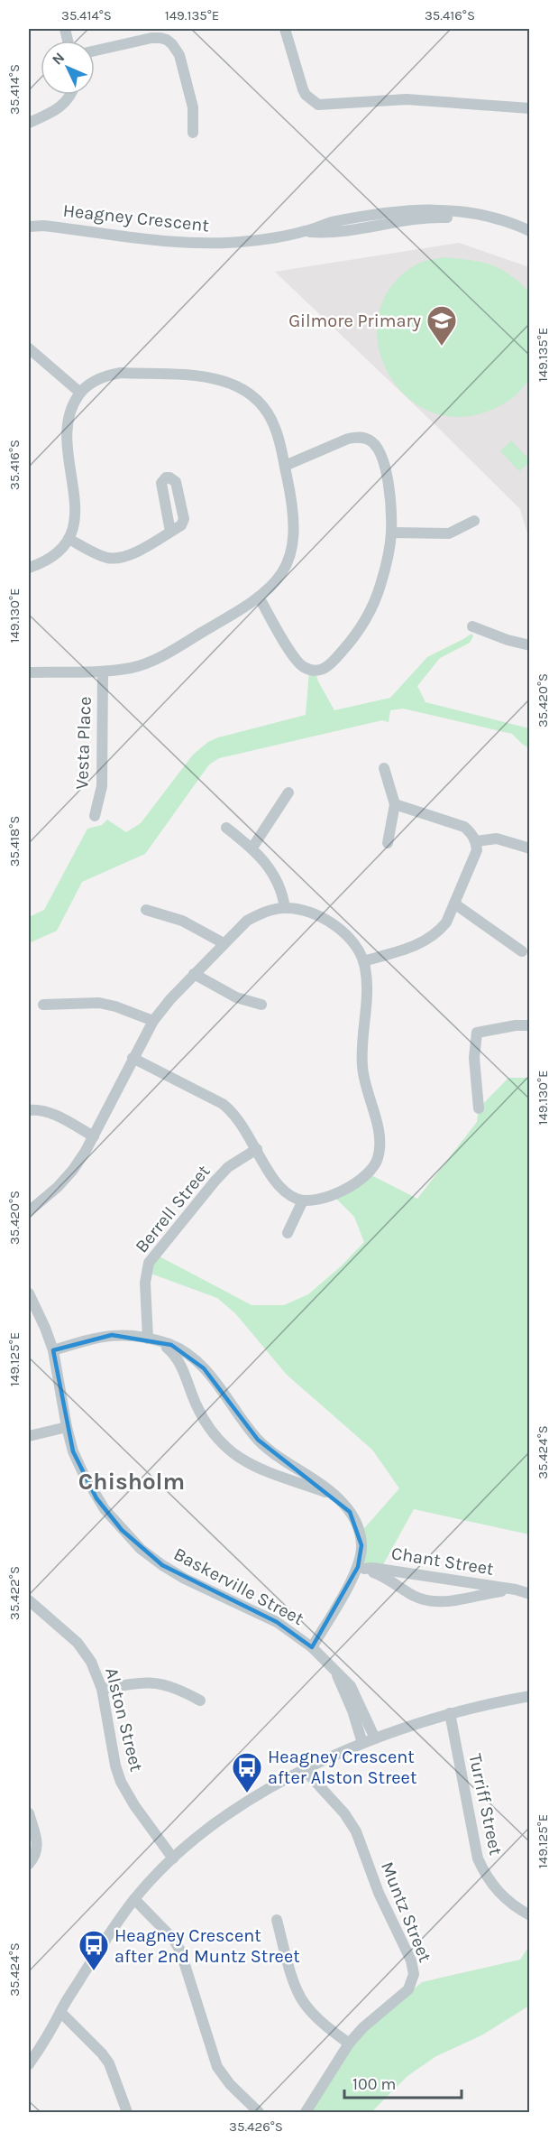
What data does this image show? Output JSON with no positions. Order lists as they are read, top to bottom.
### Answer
{
  "streets": {
    "street": [
      "Heagney Crescent",
      "Vesta Place",
      "Berrell Street",
      "Chant Street",
      "Baskerville Street",
      "Alston Street",
      "Turriff Street",
      "Muntz Street"
    ]
  },
  "districts": ["Chisholm"],
  "places": {
    "school or university": ["Gilmore Primary"],
    "bus stop": ["Heagney Crescent after Alston Street", "Heagney Crescent after 2nd Muntz Street"]
  },
  "scale_bar": "100 m",
  "north": "top left",
  "coordinates": [
    "35.414°S",
    "149.135°E",
    "35.416°S",
    "149.130°E",
    "35.420°S",
    "35.418°S",
    "149.125°E",
    "35.424°S",
    "35.422°S",
    "35.426°S"
  ]
}
